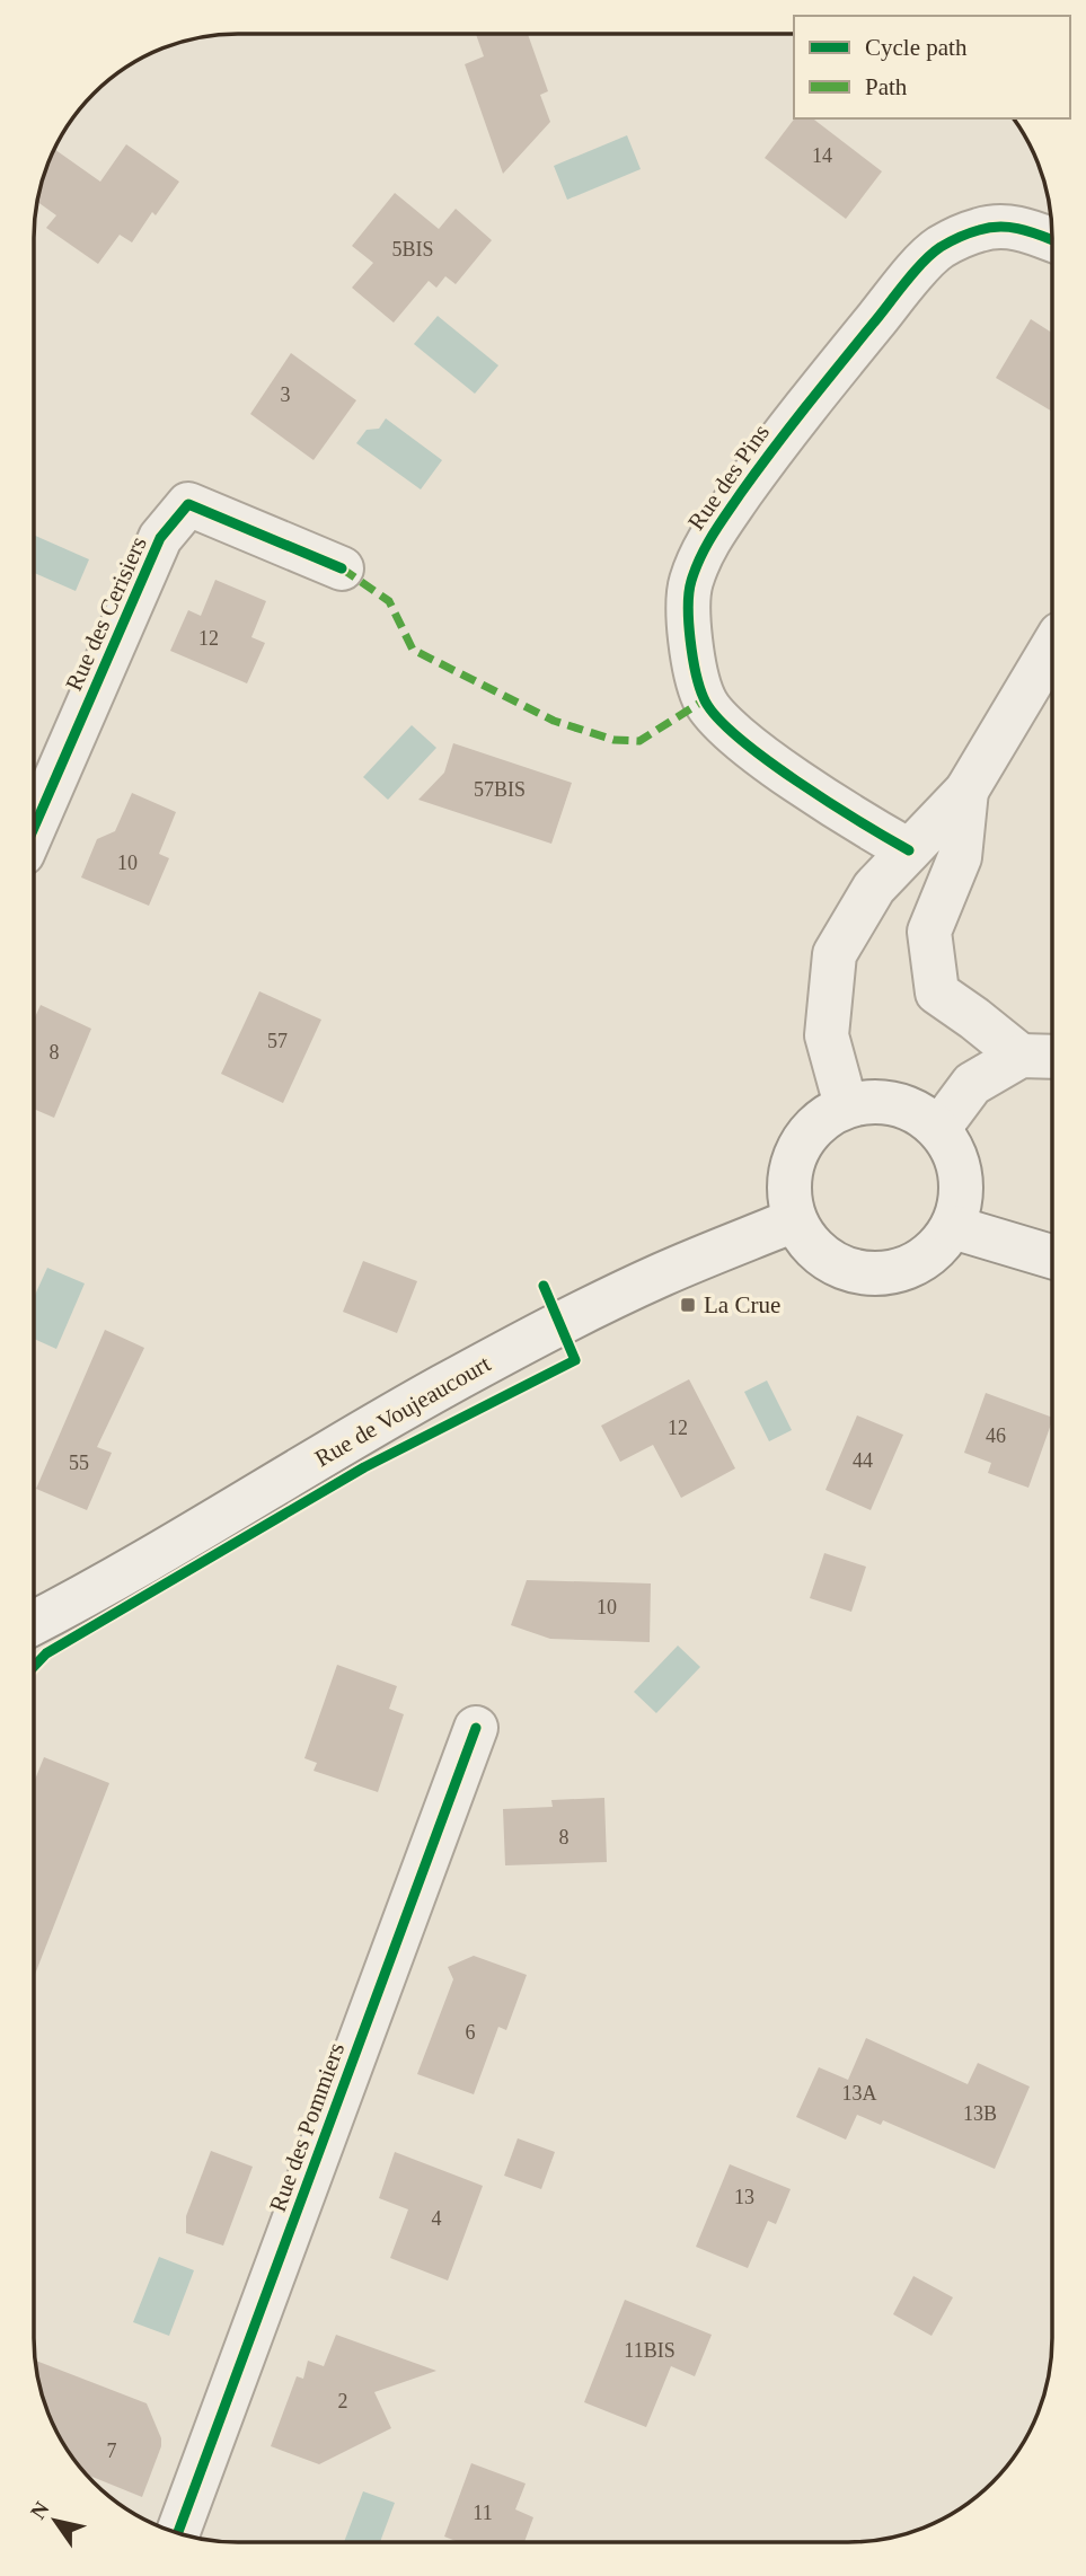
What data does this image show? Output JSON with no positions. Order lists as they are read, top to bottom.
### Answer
{
  "streets": {
    "street": [
      "Rue des Pins",
      "Rue des Cerisiers",
      "Rue de Voujeaucourt",
      "Rue des Pommiers"
    ]
  },
  "places": {
    "transit": ["La Crue"]
  },
  "house_numbers": [
    "14",
    "5BIS",
    "3",
    "12",
    "57BIS",
    "10",
    "57",
    "8",
    "12",
    "46",
    "44",
    "55",
    "10",
    "8",
    "6",
    "13A",
    "13B",
    "13",
    "4",
    "11BIS",
    "2",
    "7",
    "11"
  ],
  "legend": ["Cycle path", "Path"],
  "north": "top left"
}
